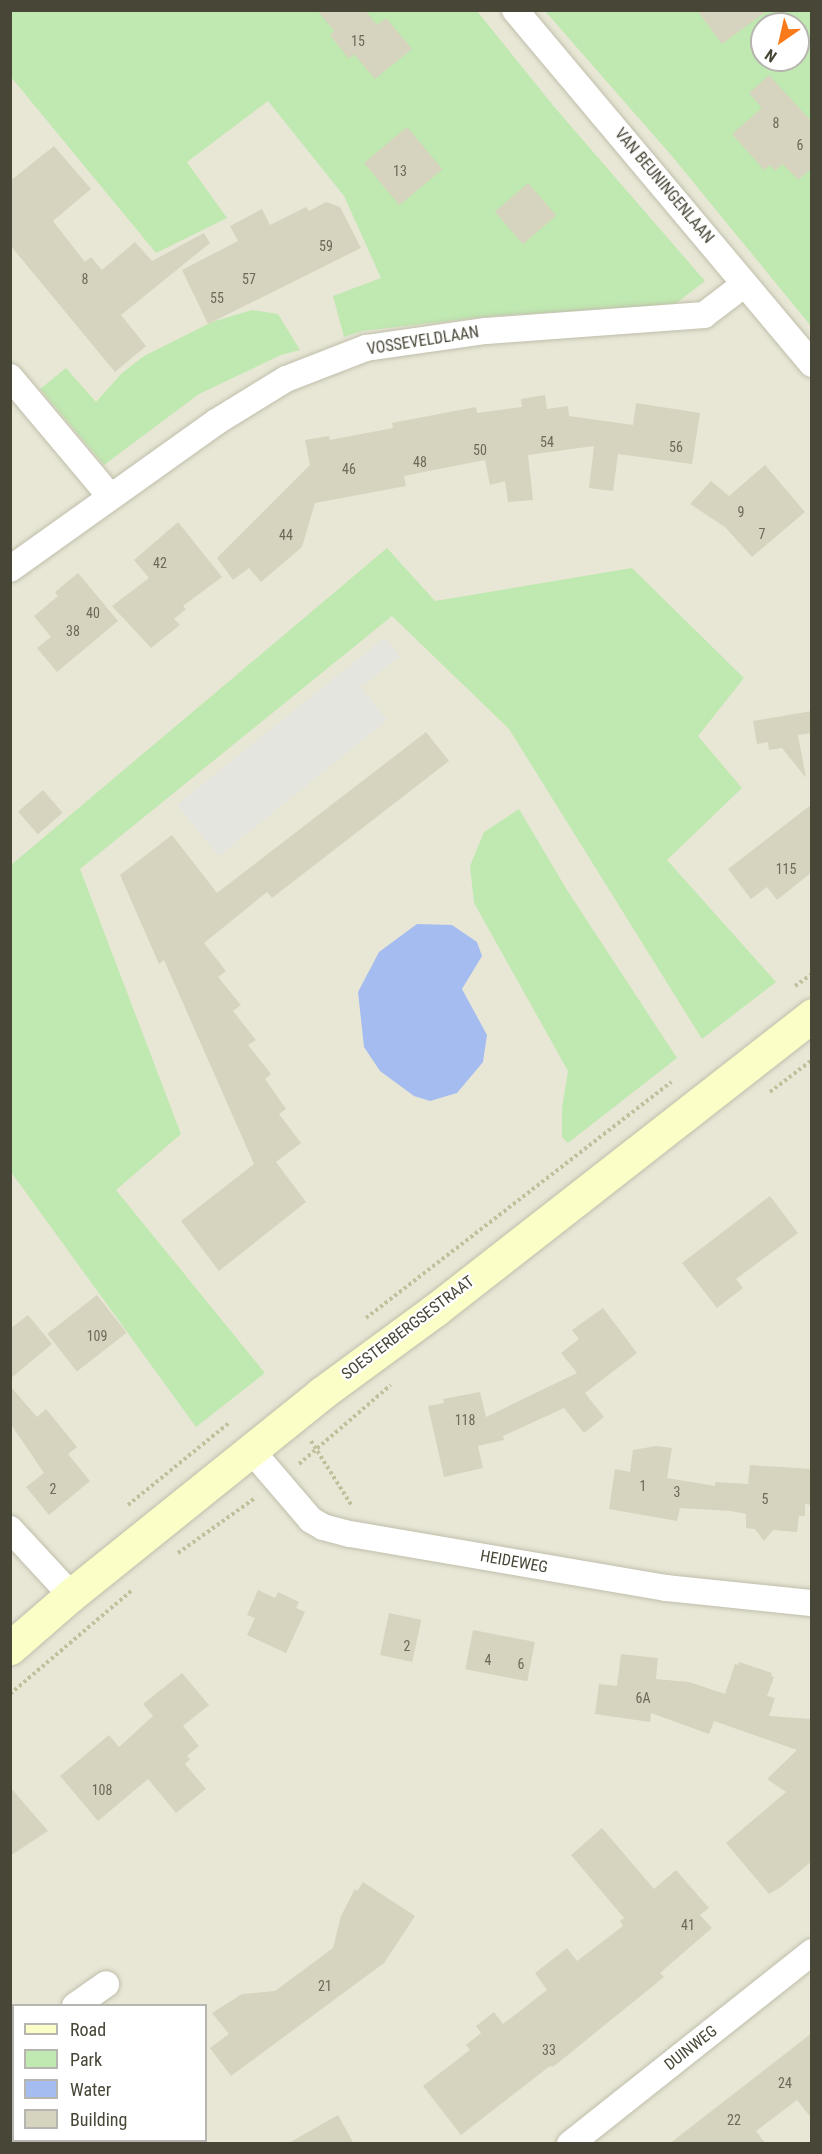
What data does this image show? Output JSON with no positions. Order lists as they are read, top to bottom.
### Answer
{
  "streets": {
    "main road": ["SOESTERBERGSESTRAAT"],
    "street": [
      "VAN BEUNINGENLAAN",
      "VOSSEVELDLAAN",
      "HEIDEWEG",
      "DUINWEG"
    ]
  },
  "crossings": [
    ["VAN BEUNINGENLAAN", "VOSSEVELDLAAN"],
    ["SOESTERBERGSESTRAAT", "HEIDEWEG"]
  ],
  "house_numbers": [
    "15",
    "8",
    "6",
    "13",
    "59",
    "8",
    "57",
    "55",
    "54",
    "56",
    "50",
    "48",
    "46",
    "9",
    "7",
    "44",
    "42",
    "40",
    "38",
    "115",
    "109",
    "118",
    "1",
    "2",
    "3",
    "5",
    "2",
    "4",
    "6",
    "6A",
    "108",
    "41",
    "21",
    "33",
    "24",
    "22"
  ],
  "legend": [
    "Road",
    "Park",
    "Water",
    "Building"
  ],
  "north": "bottom left"
}
